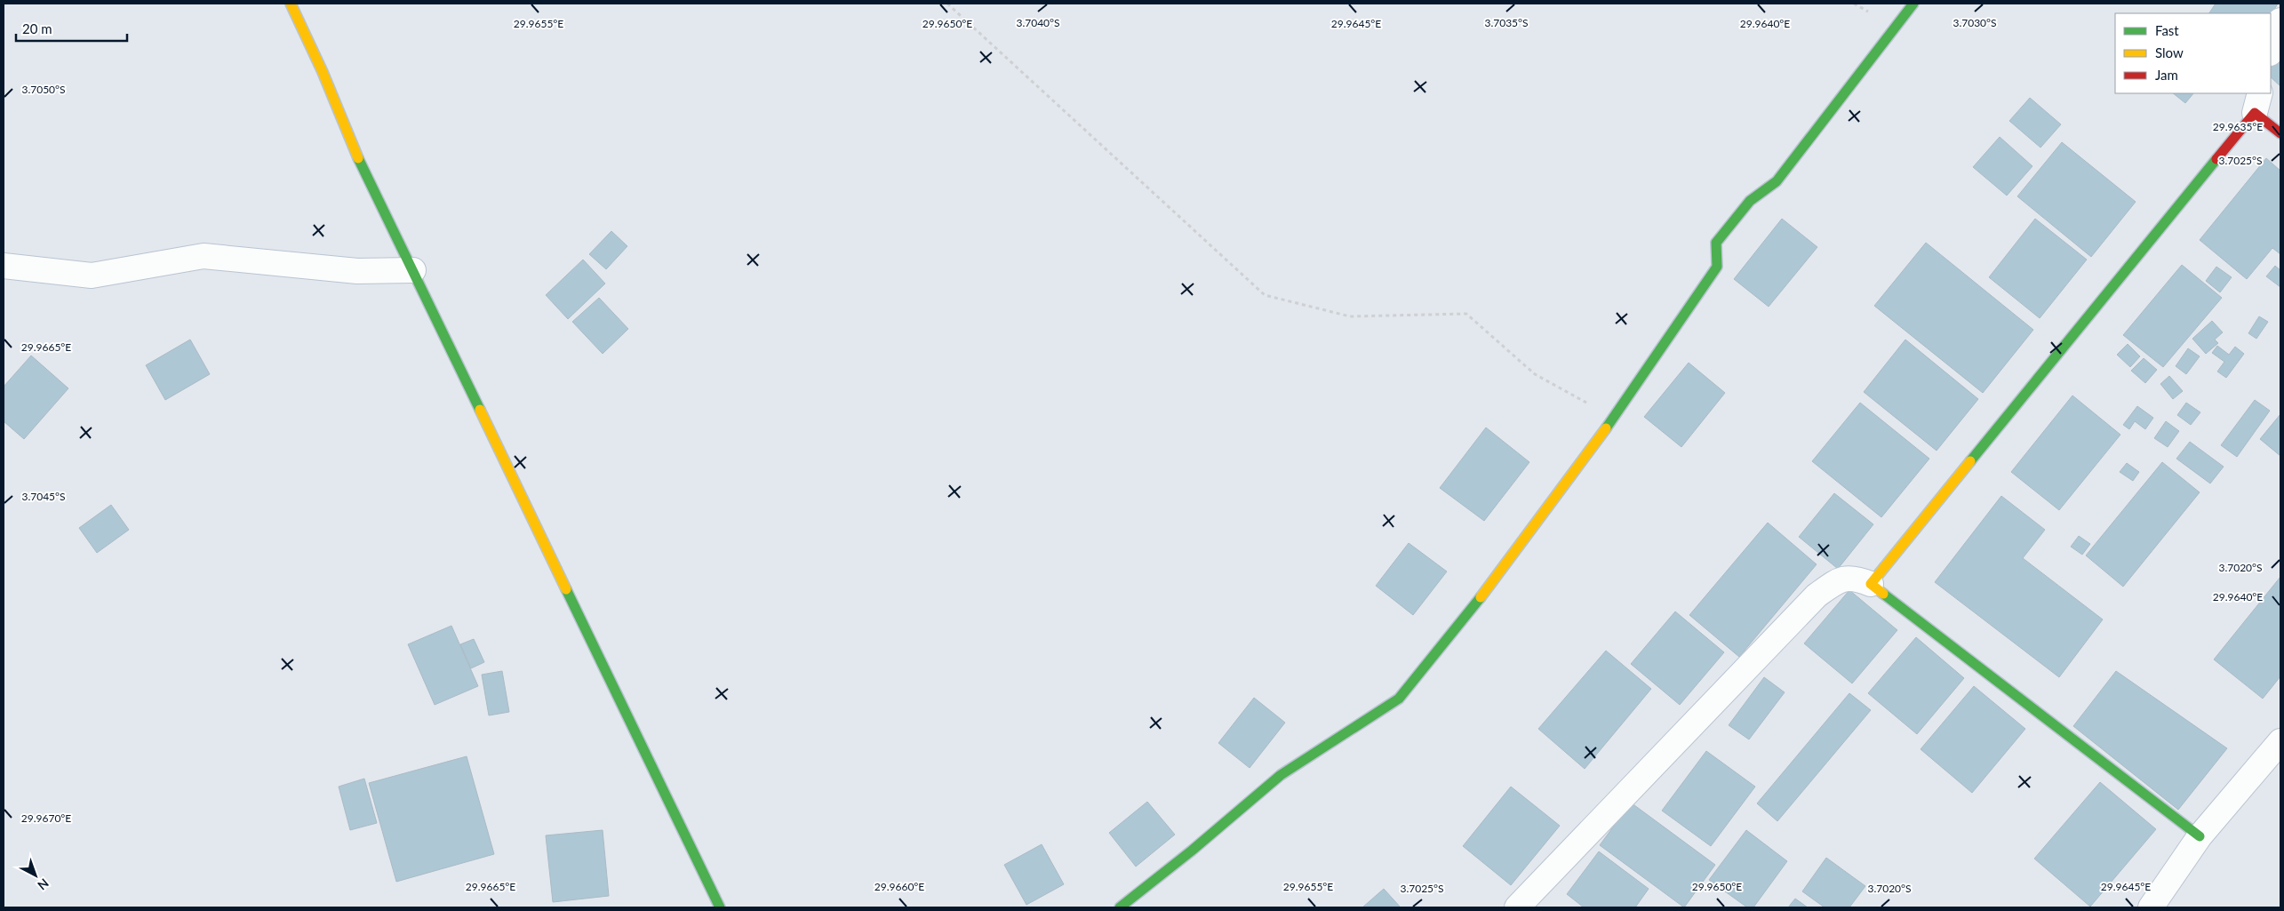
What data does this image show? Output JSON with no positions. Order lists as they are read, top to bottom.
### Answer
{
  "legend": ["Fast", "Slow", "Jam"],
  "scale_bar": "20 m",
  "north": "bottom right",
  "coordinates": [
    "3.7040°S",
    "3.7035°S",
    "3.7030°S",
    "29.9655°E",
    "29.9650°E",
    "29.9645°E",
    "29.9640°E",
    "3.7050°S",
    "29.9635°E",
    "3.7025°S",
    "29.9665°E",
    "3.7045°S",
    "3.7020°S",
    "29.9670°E",
    "29.9660°E"
  ]
}
